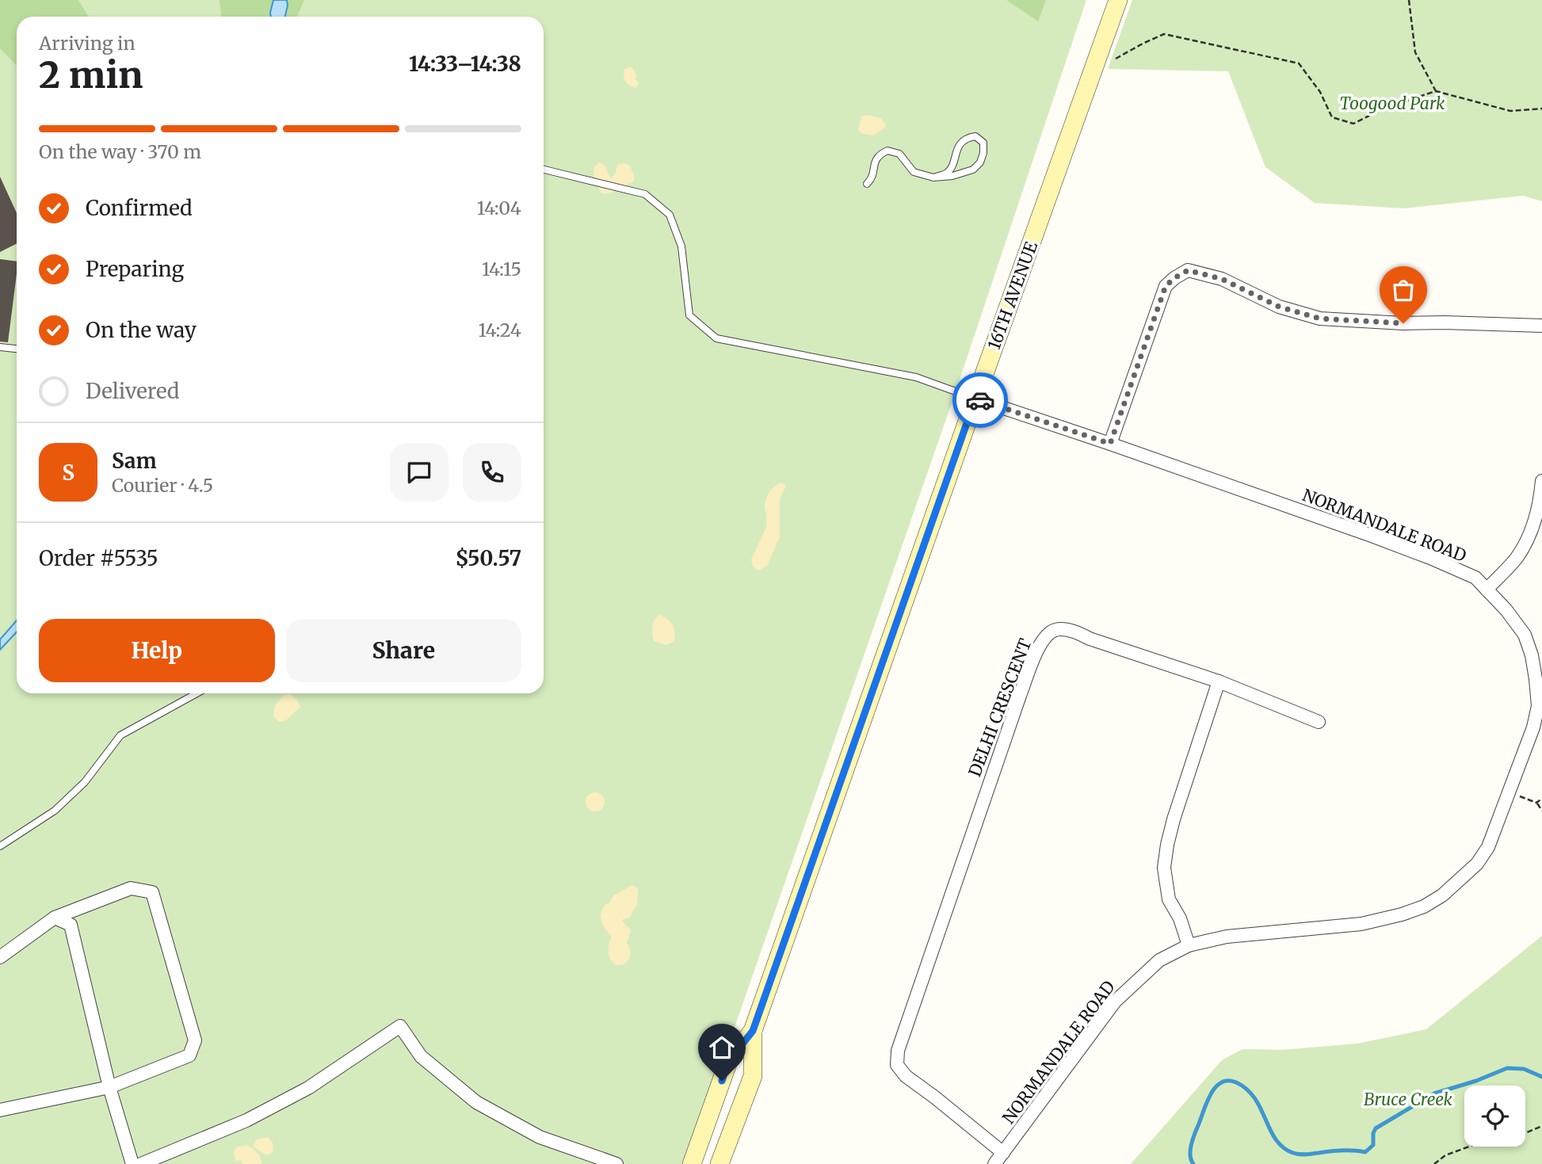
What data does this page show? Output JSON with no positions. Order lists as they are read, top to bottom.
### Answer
{
  "streets": {
    "main road": ["16TH AVENUE"],
    "street": ["NORMANDALE ROAD", "DELHI CRESCENT"]
  },
  "crossings": [
    ["16TH AVENUE", "NORMANDALE ROAD"],
    ["NORMANDALE ROAD", "DELHI CRESCENT"]
  ],
  "parks": ["Toogood Park", "Bruce Creek"],
  "page": {
    "heading": ["2 min", "Arriving in", "14:33–14:38"],
    "panel": [
      "Sam",
      "Courier · 4.5",
      "Order #5535",
      "$50.57"
    ],
    "bar": "On the way · 370 m",
    "list": [
      ["Confirmed", "14:04"],
      ["Preparing", "14:15"],
      ["On the way", "14:24"],
      "Delivered"
    ],
    "round": "S",
    "buttons": ["Help", "Share"]
  }
}
